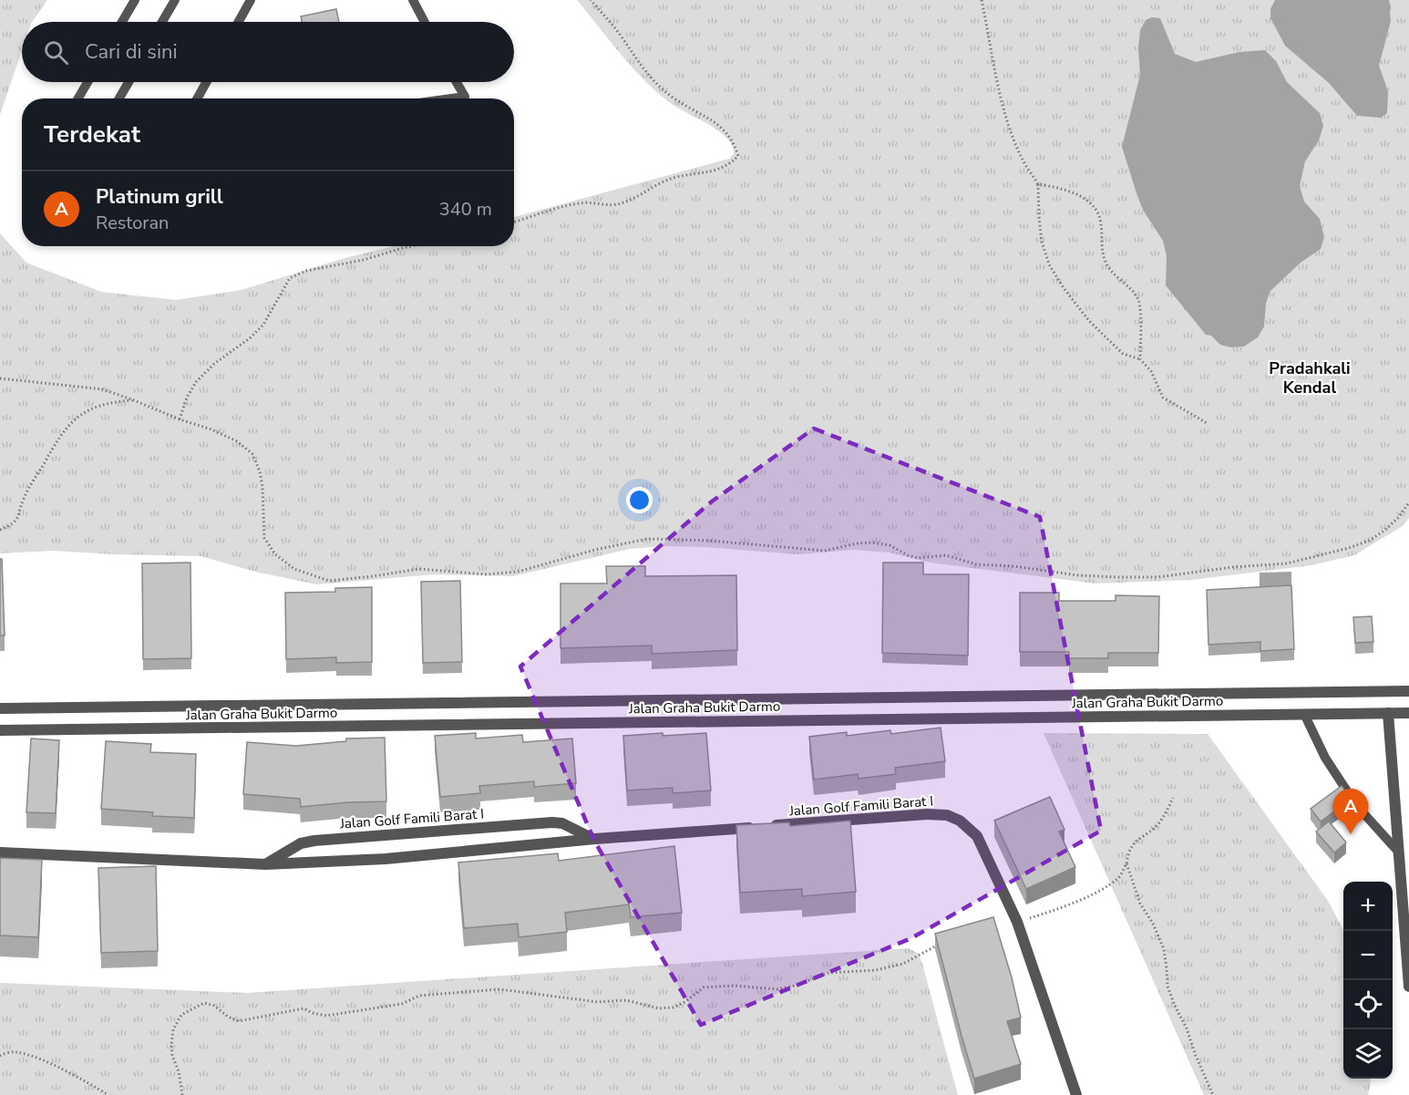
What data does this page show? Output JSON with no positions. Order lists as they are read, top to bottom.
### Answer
{
  "streets": {
    "street": ["Jalan Graha Bukit Darmo", "Jalan Golf Famili Barat I"]
  },
  "districts": ["Pradahkali Kendal"],
  "page": {
    "search": "Cari di sini",
    "heading": "Terdekat",
    "list": [
      {
        "mark": "A",
        "name": "Platinum grill",
        "note": "Restoran",
        "value": "340 m"
      }
    ],
    "pins": "A",
    "map_buttons": ["+", "−"]
  }
}
